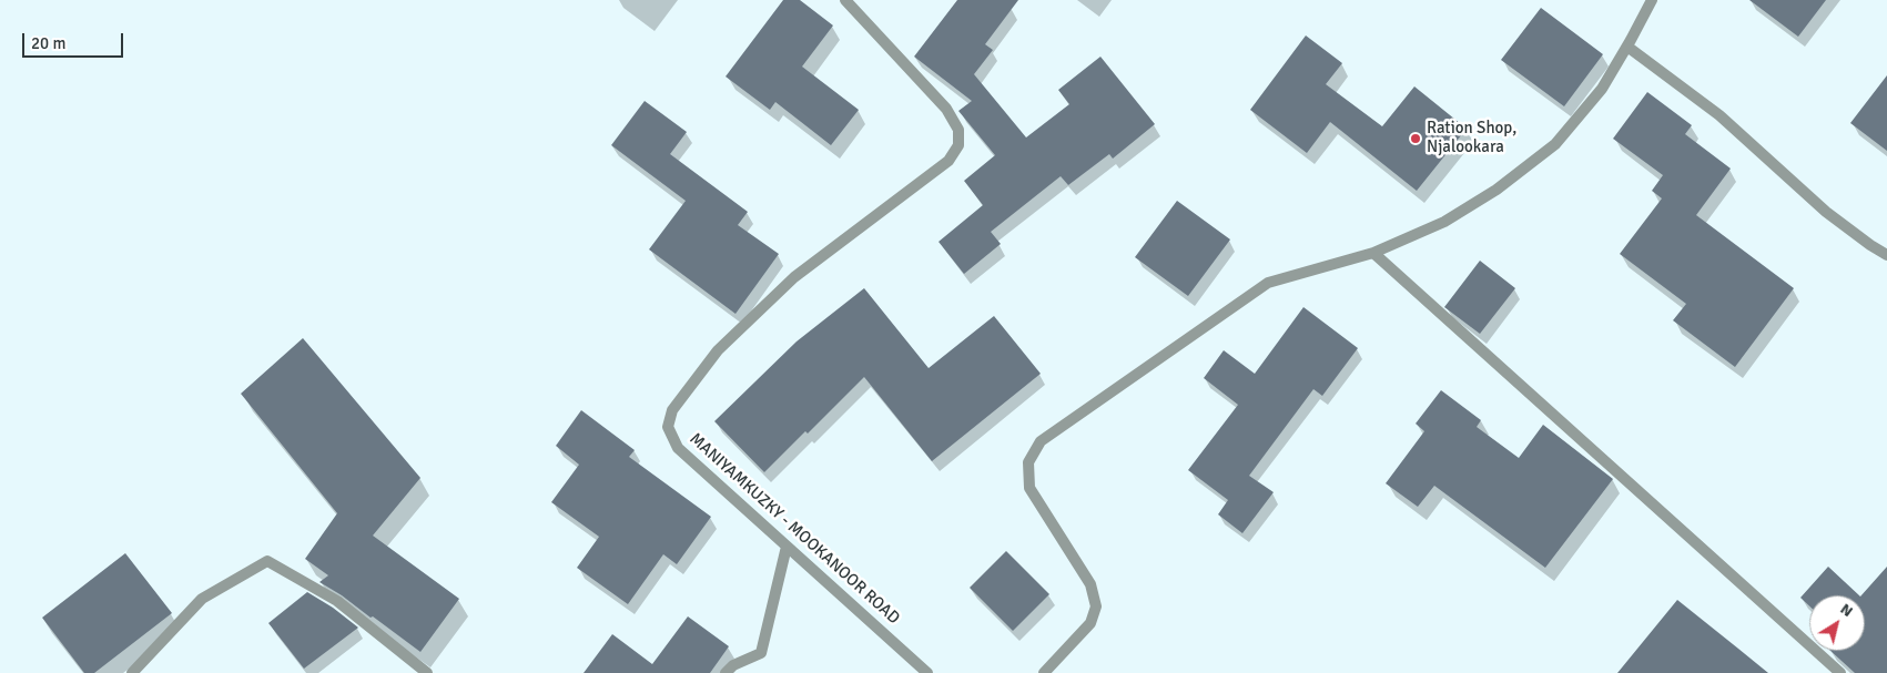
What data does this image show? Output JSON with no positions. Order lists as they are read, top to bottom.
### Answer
{
  "streets": {
    "street": ["MANIYAMKUZKY - MOOKANOOR ROAD"]
  },
  "places": ["Ration Shop, Njalookara"],
  "scale_bar": "20 m",
  "north": "top right"
}
